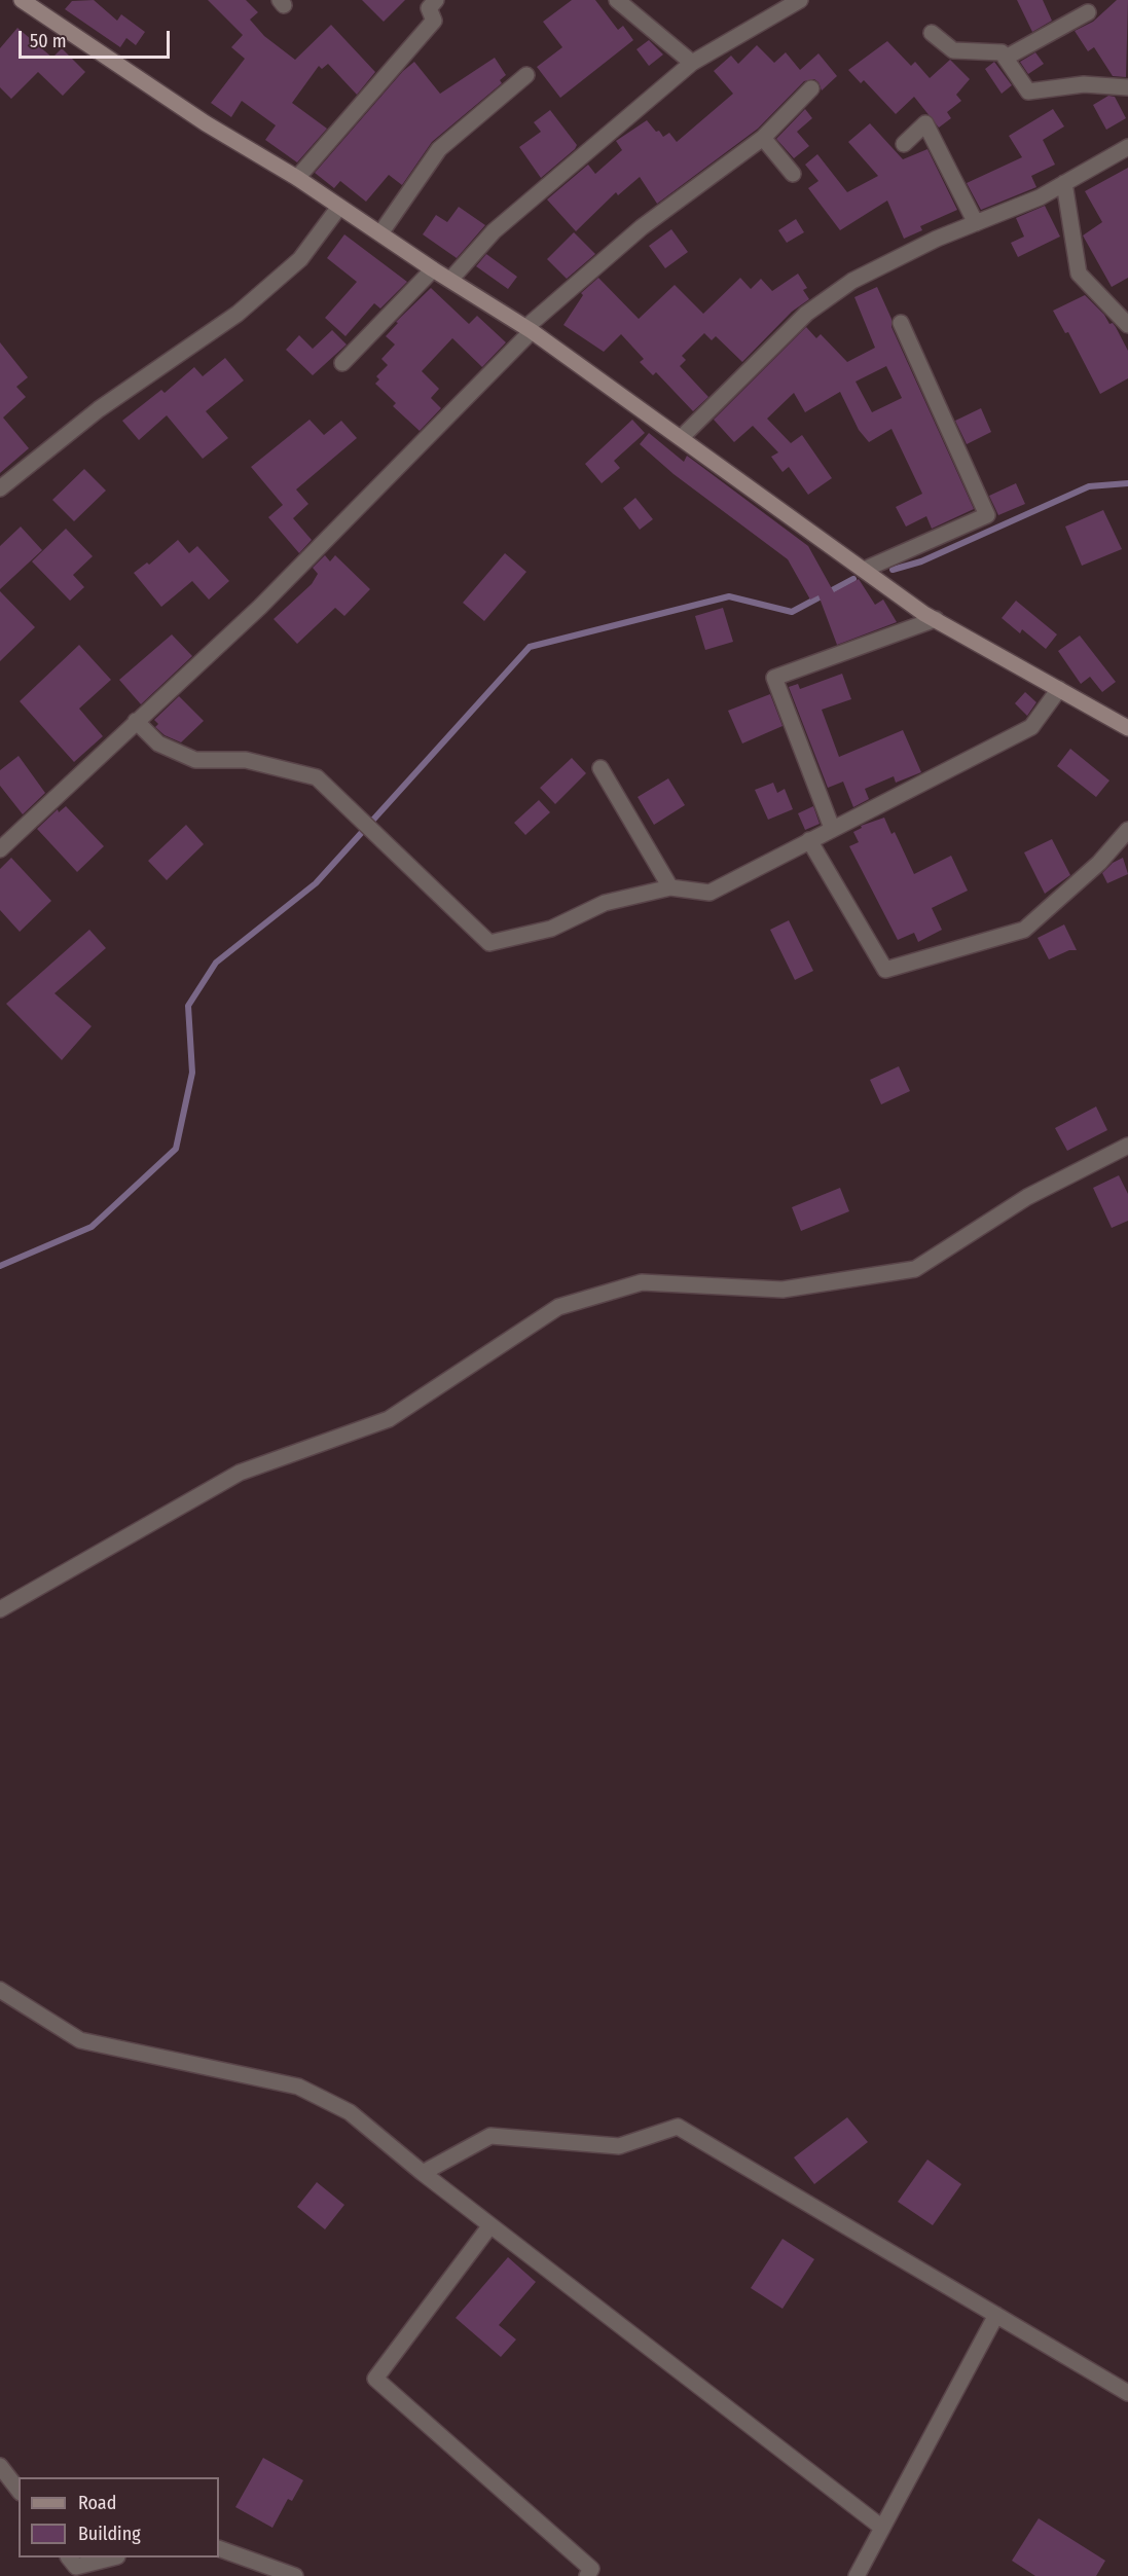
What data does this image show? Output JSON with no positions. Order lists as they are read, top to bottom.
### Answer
{
  "legend": ["Road", "Building"],
  "scale_bar": "50 m"
}
